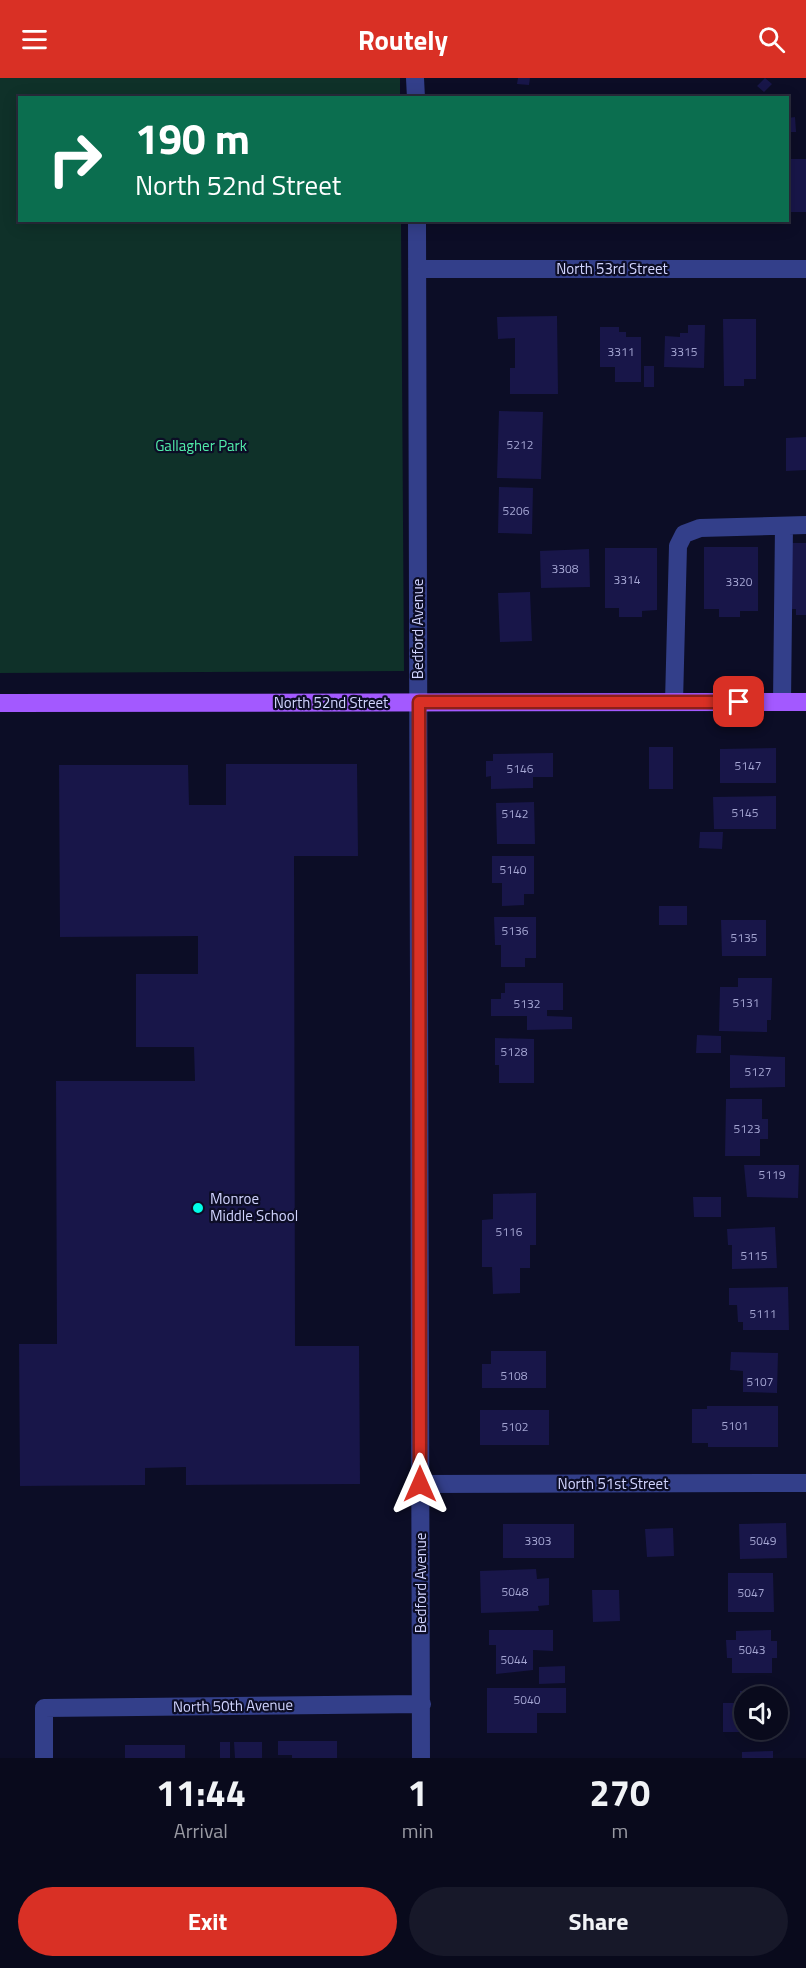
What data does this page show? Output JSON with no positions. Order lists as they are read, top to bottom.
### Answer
{
  "streets": {
    "main road": ["North 52nd Street"],
    "street": [
      "North 53rd Street",
      "Bedford Avenue",
      "North 51st Street",
      "North 50th Avenue"
    ]
  },
  "crossings": [
    ["North 53rd Street", "Bedford Avenue"],
    ["Bedford Avenue", "North 52nd Street"],
    ["Bedford Avenue", "North 51st Street"],
    ["Bedford Avenue", "North 50th Avenue"]
  ],
  "parks": ["Gallagher Park"],
  "places": ["Monroe Middle School"],
  "house_numbers": [
    "3311",
    "3315",
    "5212",
    "5206",
    "3308",
    "3314",
    "3320",
    "5147",
    "5146",
    "5145",
    "5142",
    "5140",
    "5136",
    "5135",
    "5131",
    "5132",
    "5128",
    "5127",
    "5123",
    "5119",
    "5116",
    "5115",
    "5111",
    "5108",
    "5107",
    "5101",
    "5102",
    "3303",
    "5049",
    "5048",
    "5047",
    "5043",
    "5044",
    "5040"
  ],
  "page": {
    "header": "Routely",
    "turn": ["190 m", "North 52nd Street"],
    "eta": [
      "11:44",
      "Arrival",
      "1",
      "min",
      "270",
      "m"
    ],
    "buttons": ["Exit", "Share"]
  }
}
